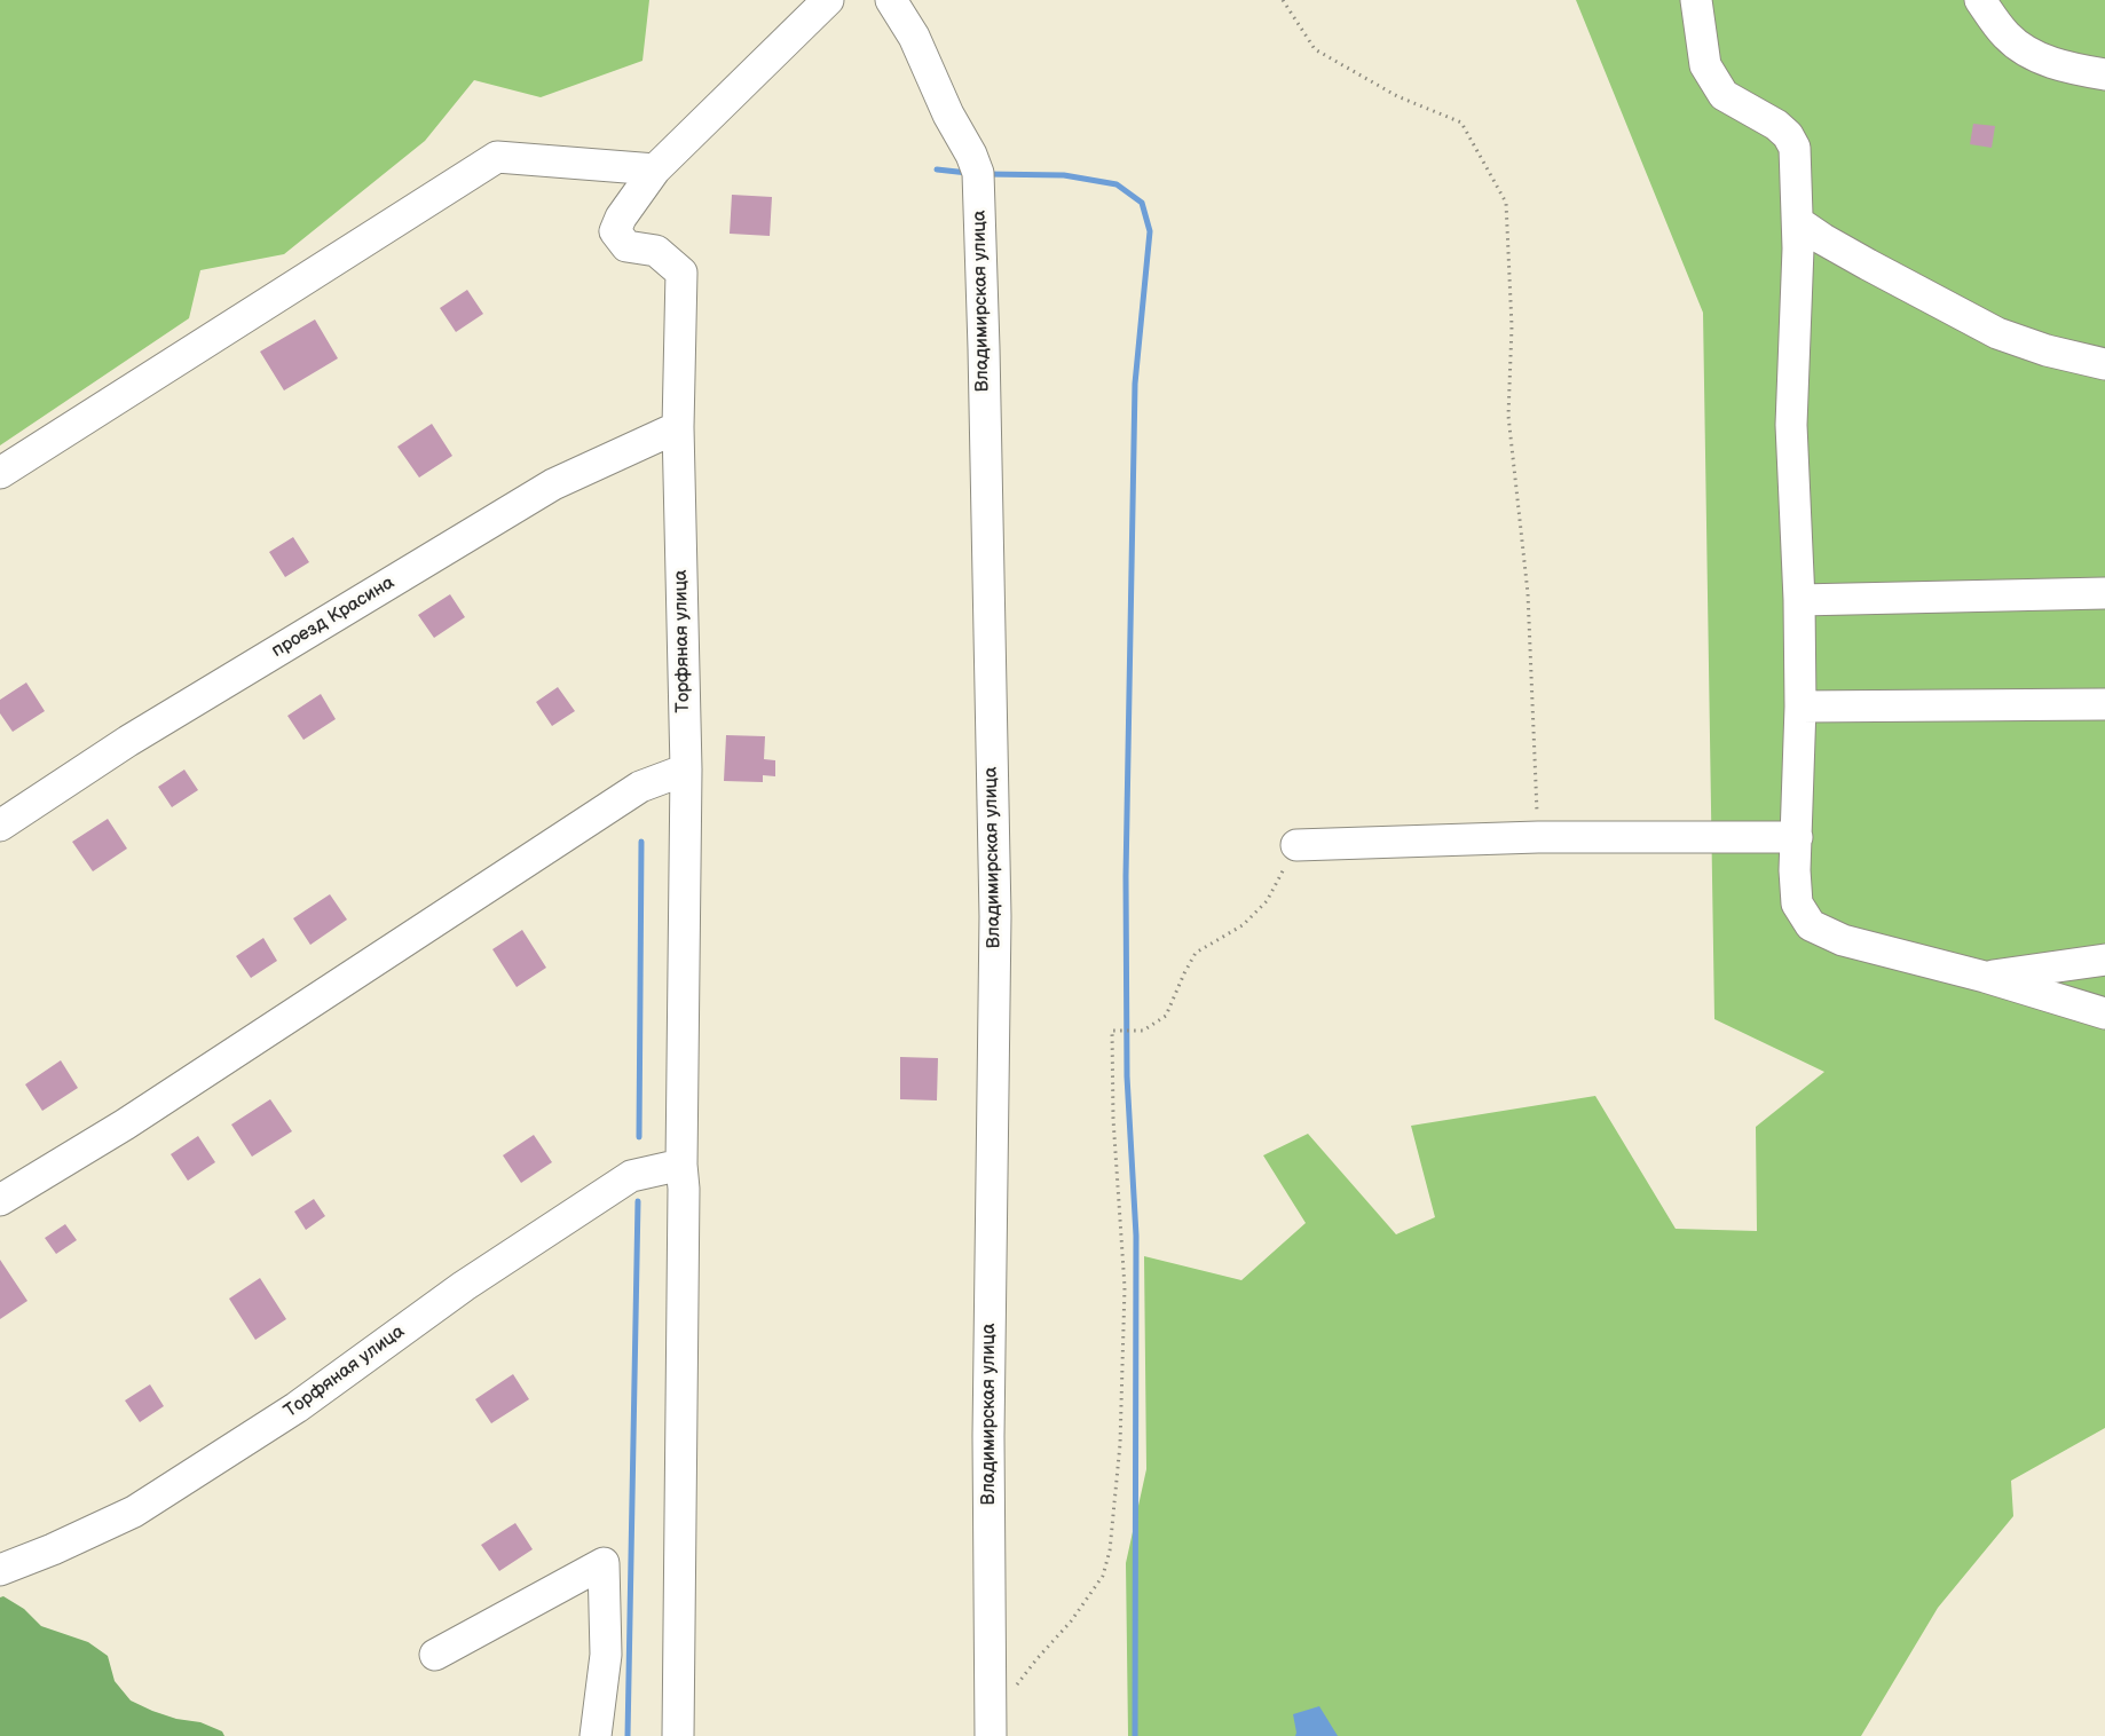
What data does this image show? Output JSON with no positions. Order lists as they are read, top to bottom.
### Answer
{
  "streets": {
    "street": ["Владимирская улица", "проезд Красина", "Торфяная улица"]
  },
  "crossings": [
    ["проезд Красина", "Торфяная улица"]
  ]
}
